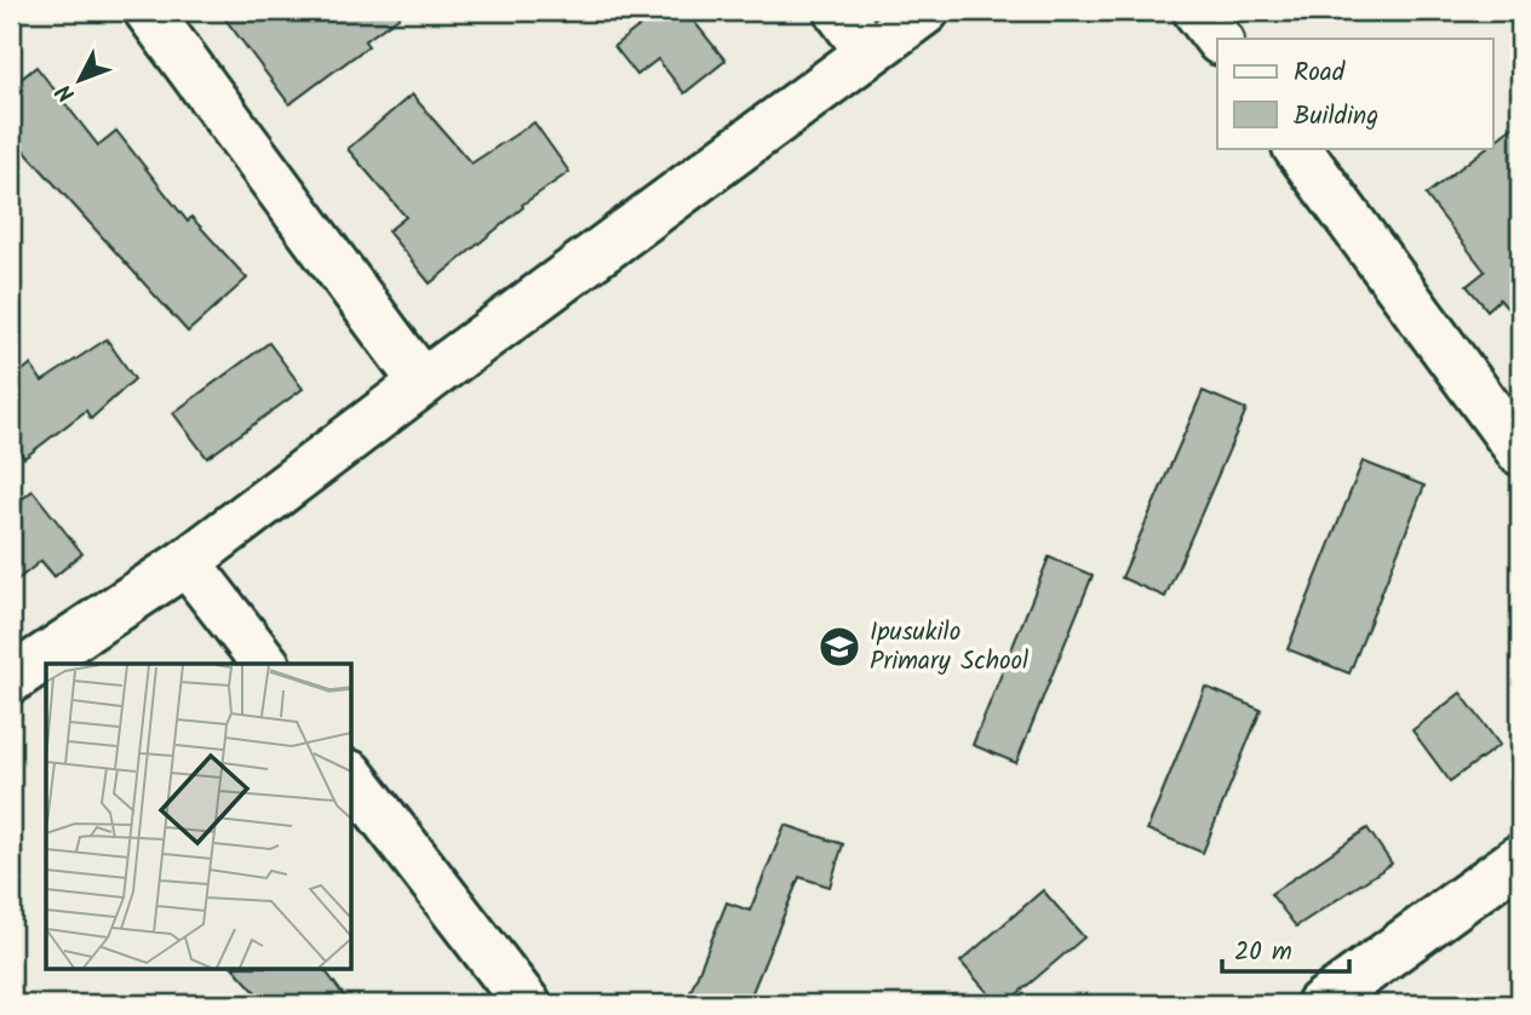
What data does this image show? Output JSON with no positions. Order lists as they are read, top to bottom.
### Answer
{
  "places": {
    "school or university": ["Ipusukilo Primary School"]
  },
  "legend": ["Road", "Building"],
  "scale_bar": "20 m",
  "north": "bottom left"
}
